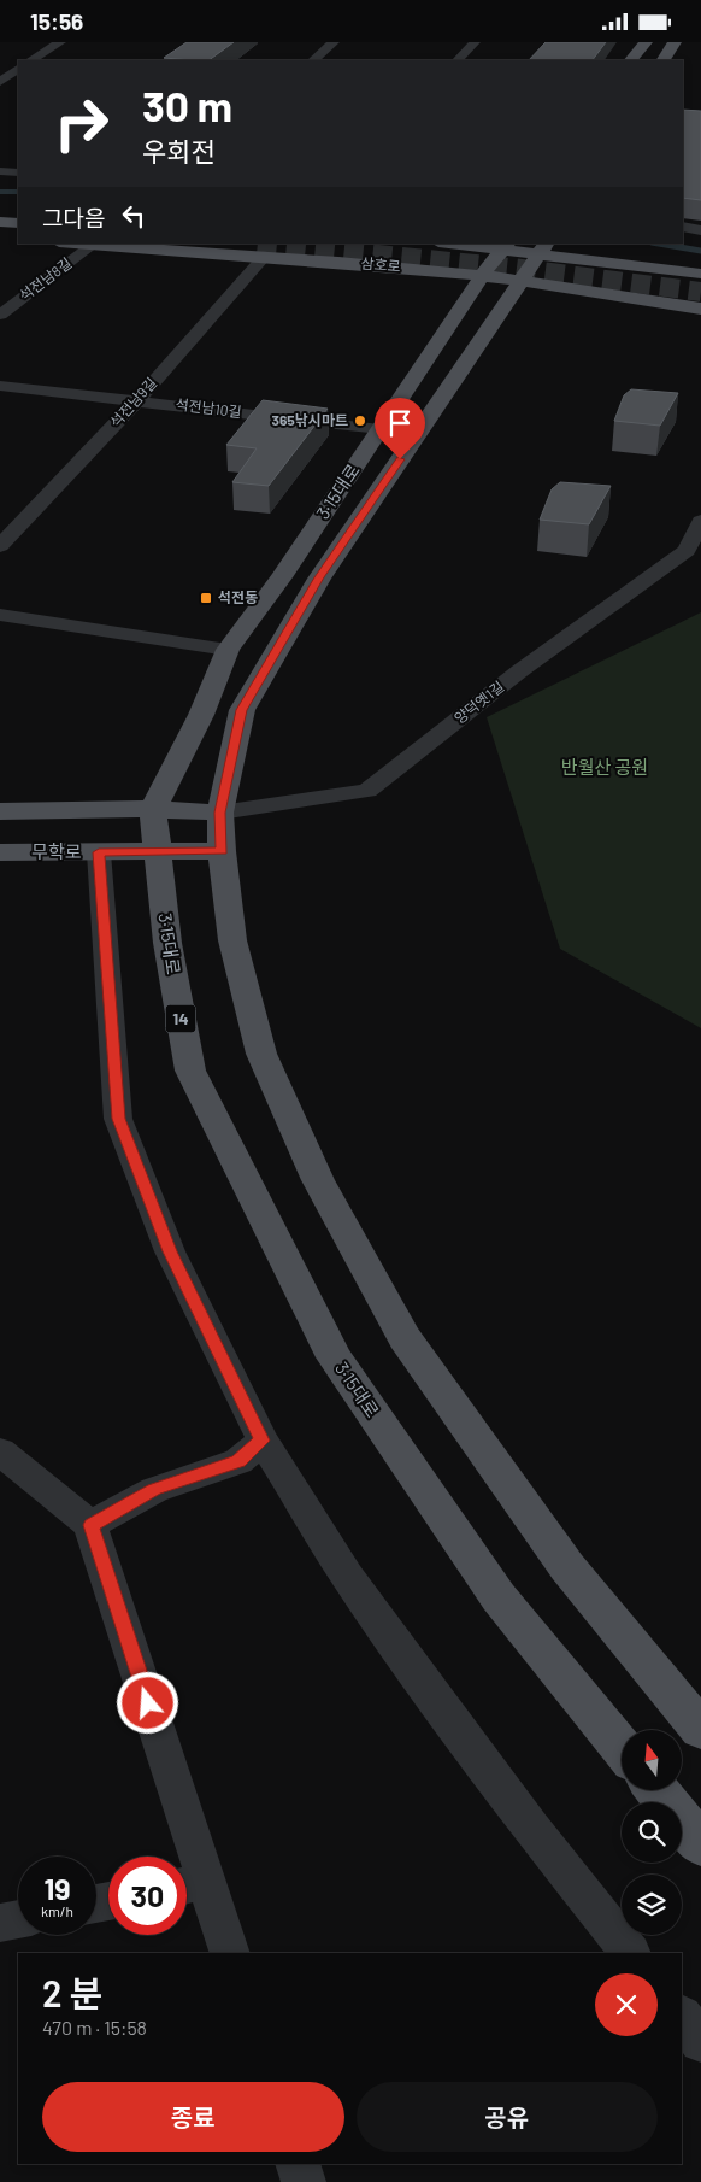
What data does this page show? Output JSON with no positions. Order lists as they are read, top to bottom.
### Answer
{
  "streets": {
    "main road": [
      "삼호로",
      "3·15대로",
      "무학로",
      "14"
    ],
    "street": [
      "석전남8길",
      "석전남9길",
      "석전남10길",
      "양덕옛1길"
    ]
  },
  "crossings": [
    ["삼호로", "석전남8길"],
    ["삼호로", "석전남9길"],
    ["삼호로", "3·15대로"],
    ["석전남9길", "석전남10길"],
    ["석전남10길", "3·15대로"],
    ["3·15대로", "양덕옛1길"],
    ["3·15대로", "무학로"]
  ],
  "parks": ["반월산 공원"],
  "places": {
    "other": ["365낚시마트"],
    "transit": ["석전동"]
  },
  "north": "top",
  "page": {
    "status": "15:56",
    "turn": ["30 m", "우회전"],
    "then": "그다음",
    "speed": "19 km/h",
    "limit": "30",
    "heading": ["2 분", "470 m · 15:58"],
    "buttons": ["종료", "공유"]
  }
}
